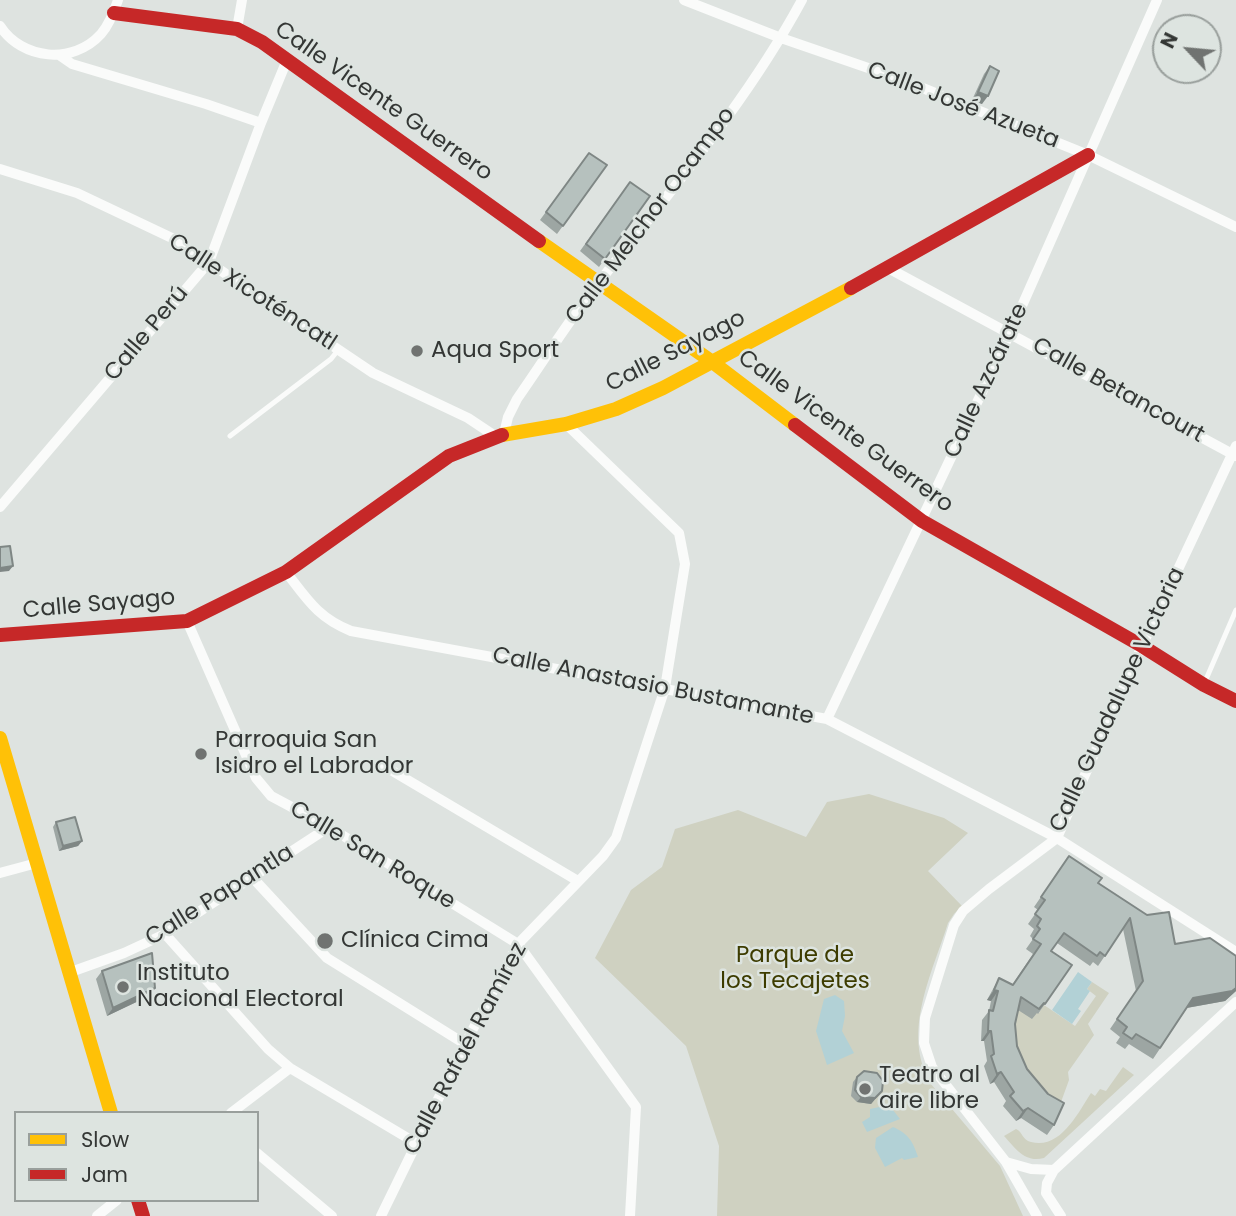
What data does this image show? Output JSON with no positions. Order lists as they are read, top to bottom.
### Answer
{
  "streets": {
    "street": [
      "Calle Vicente Guerrero",
      "Calle José Azueta",
      "Calle Melchor Ocampo",
      "Calle Xicoténcatl",
      "Calle Perú",
      "Calle Sayago",
      "Calle Azcárate",
      "Calle Betancourt",
      "Calle Anastasio Bustamante",
      "Calle Guadalupe Victoria",
      "Calle San Roque",
      "Calle Papantla",
      "Calle Rafaél Ramírez"
    ]
  },
  "crossings": [
    ["Calle Vicente Guerrero", "Calle Melchor Ocampo"],
    ["Calle Vicente Guerrero", "Calle Perú"],
    ["Calle Vicente Guerrero", "Calle Sayago"],
    ["Calle Vicente Guerrero", "Calle Azcárate"],
    ["Calle Vicente Guerrero", "Calle Guadalupe Victoria"],
    ["Calle José Azueta", "Calle Melchor Ocampo"],
    ["Calle José Azueta", "Calle Sayago"],
    ["Calle José Azueta", "Calle Azcárate"],
    ["Calle Melchor Ocampo", "Calle Xicoténcatl"],
    ["Calle Melchor Ocampo", "Calle Sayago"],
    ["Calle Xicoténcatl", "Calle Perú"],
    ["Calle Xicoténcatl", "Calle Sayago"],
    ["Calle Sayago", "Calle Azcárate"],
    ["Calle Sayago", "Calle Betancourt"],
    ["Calle Sayago", "Calle Anastasio Bustamante"],
    ["Calle Sayago", "Calle San Roque"],
    ["Calle Sayago", "Calle Rafaél Ramírez"],
    ["Calle Azcárate", "Calle Betancourt"],
    ["Calle Azcárate", "Calle Anastasio Bustamante"],
    ["Calle Betancourt", "Calle Guadalupe Victoria"],
    ["Calle Anastasio Bustamante", "Calle Guadalupe Victoria"],
    ["Calle Anastasio Bustamante", "Calle Rafaél Ramírez"],
    ["Calle San Roque", "Calle Papantla"],
    ["Calle San Roque", "Calle Rafaél Ramírez"]
  ],
  "parks": ["Parque de los Tecajetes"],
  "places": [
    "Aqua Sport",
    "Parroquia San Isidro el Labrador",
    "Clínica Cima",
    "Instituto Nacional Electoral",
    "Teatro al aire libre"
  ],
  "legend": ["Slow", "Jam"],
  "north": "top left"
}
